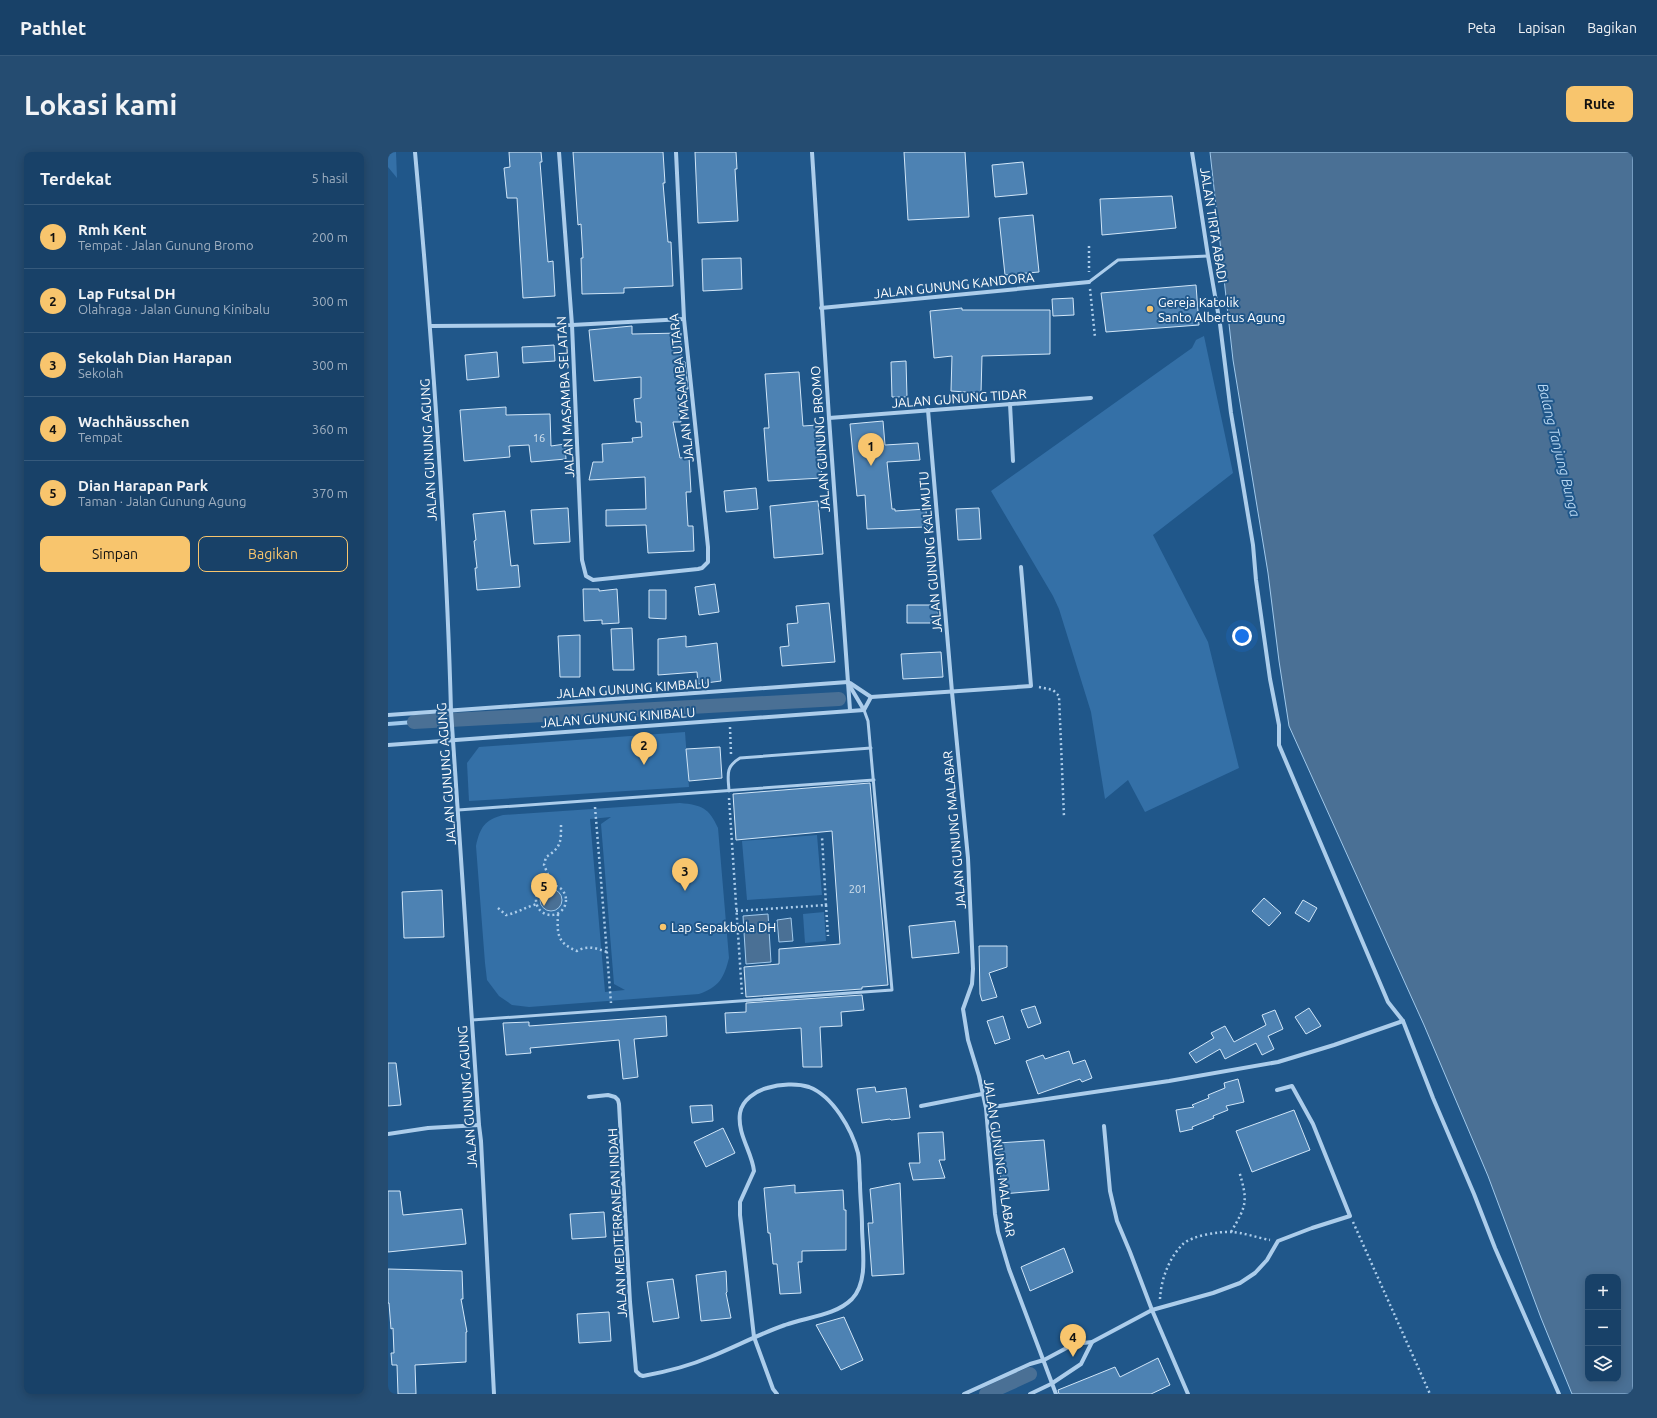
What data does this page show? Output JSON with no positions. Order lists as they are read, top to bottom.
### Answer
{
  "streets": {
    "street": [
      "JALAN TIRTA ABADI",
      "JALAN GUNUNG KANDORA",
      "JALAN MASAMBA UTARA",
      "JALAN MASAMBA SELATAN",
      "JALAN GUNUNG TIDAR",
      "JALAN GUNUNG BROMO",
      "JALAN GUNUNG AGUNG",
      "JALAN GUNUNG KALIMUTU",
      "JALAN GUNUNG KIMBALU",
      "JALAN GUNUNG KINIBALU",
      "JALAN GUNUNG MALABAR",
      "JALAN MEDITERRANEAN INDAH"
    ]
  },
  "crossings": [
    ["JALAN GUNUNG KANDORA", "JALAN GUNUNG BROMO"],
    ["JALAN MASAMBA UTARA", "JALAN MASAMBA SELATAN"],
    ["JALAN GUNUNG TIDAR", "JALAN GUNUNG BROMO"],
    ["JALAN GUNUNG TIDAR", "JALAN GUNUNG KALIMUTU"],
    ["JALAN GUNUNG BROMO", "JALAN GUNUNG KIMBALU"],
    ["JALAN GUNUNG BROMO", "JALAN GUNUNG KINIBALU"],
    ["JALAN GUNUNG AGUNG", "JALAN GUNUNG KIMBALU"],
    ["JALAN GUNUNG AGUNG", "JALAN GUNUNG KINIBALU"],
    ["JALAN GUNUNG KALIMUTU", "JALAN GUNUNG MALABAR"]
  ],
  "water": ["Balang Tanjung Bunga"],
  "places": ["Gereja Katolik Santo Albertus Agung", "Lap Sepakbola DH"],
  "house_numbers": ["16", "201"],
  "page": {
    "header": "Pathlet",
    "nav": ["Peta", "Lapisan", "Bagikan"],
    "buttons": [
      "Rute",
      ["Simpan", "Bagikan"]
    ],
    "title": "Lokasi kami",
    "heading": ["Terdekat", "5 hasil"],
    "list": [
      {
        "mark": "1",
        "name": "Rmh Kent",
        "note": "Tempat · Jalan Gunung Bromo",
        "value": "200 m"
      },
      {
        "mark": "2",
        "name": "Lap Futsal DH",
        "note": "Olahraga · Jalan Gunung Kinibalu",
        "value": "300 m"
      },
      {
        "mark": "3",
        "name": "Sekolah Dian Harapan",
        "note": "Sekolah",
        "value": "300 m"
      },
      {
        "mark": "4",
        "name": "Wachhäusschen",
        "note": "Tempat",
        "value": "360 m"
      },
      {
        "mark": "5",
        "name": "Dian Harapan Park",
        "note": "Taman · Jalan Gunung Agung",
        "value": "370 m"
      }
    ],
    "pins": [
      "1",
      "2",
      "3",
      "5",
      "4"
    ],
    "map_buttons": ["+", "−"]
  }
}
